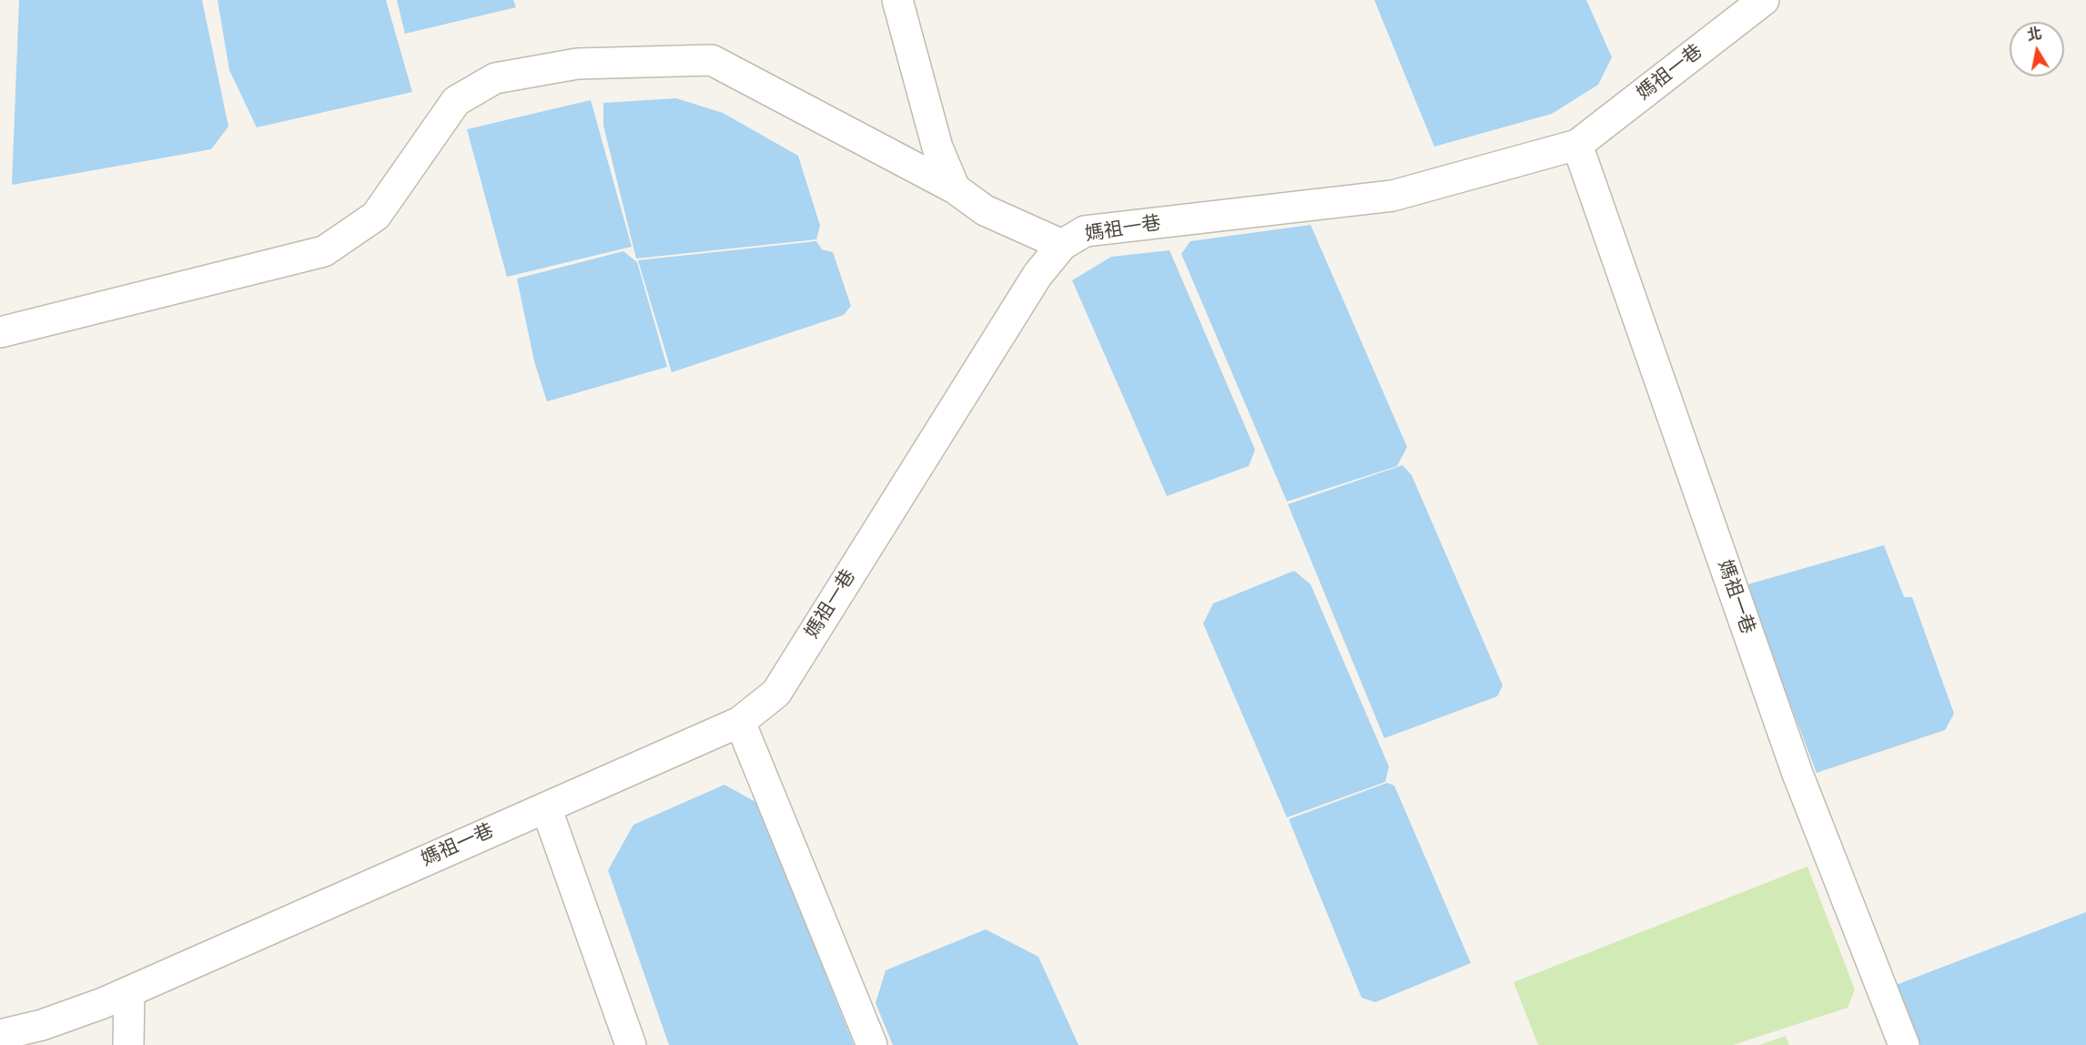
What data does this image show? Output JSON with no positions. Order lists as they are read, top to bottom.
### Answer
{
  "streets": {
    "street": ["媽祖一巷"]
  },
  "north": "top"
}
